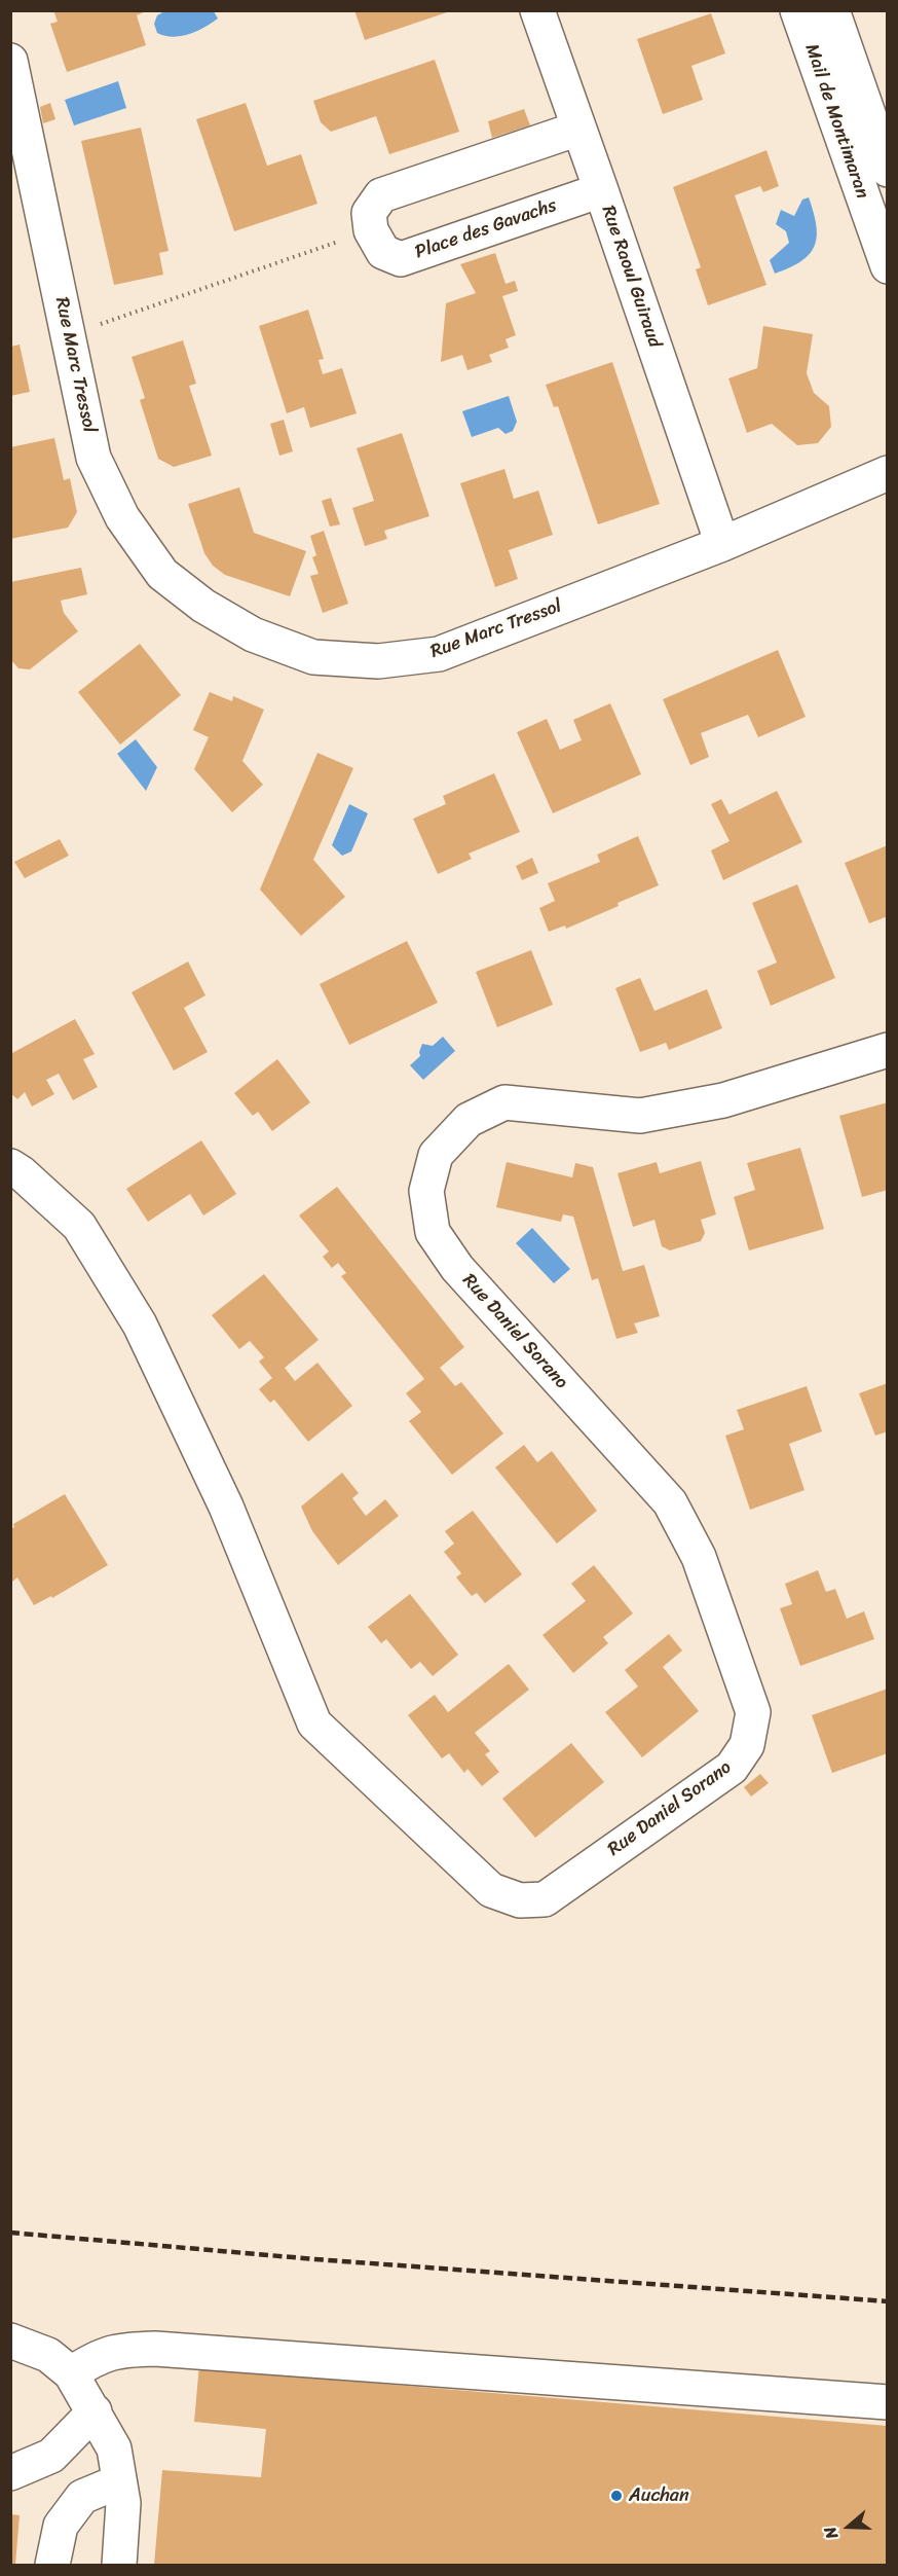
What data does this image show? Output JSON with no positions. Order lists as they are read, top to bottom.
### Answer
{
  "streets": {
    "street": [
      "Mail de Montimaran",
      "Place des Gavachs",
      "Rue Raoul Guiraud",
      "Rue Marc Tressol",
      "Rue Daniel Sorano"
    ]
  },
  "crossings": [
    ["Place des Gavachs", "Rue Raoul Guiraud"],
    ["Rue Raoul Guiraud", "Rue Marc Tressol"]
  ],
  "places": ["Auchan"],
  "north": "left"
}
